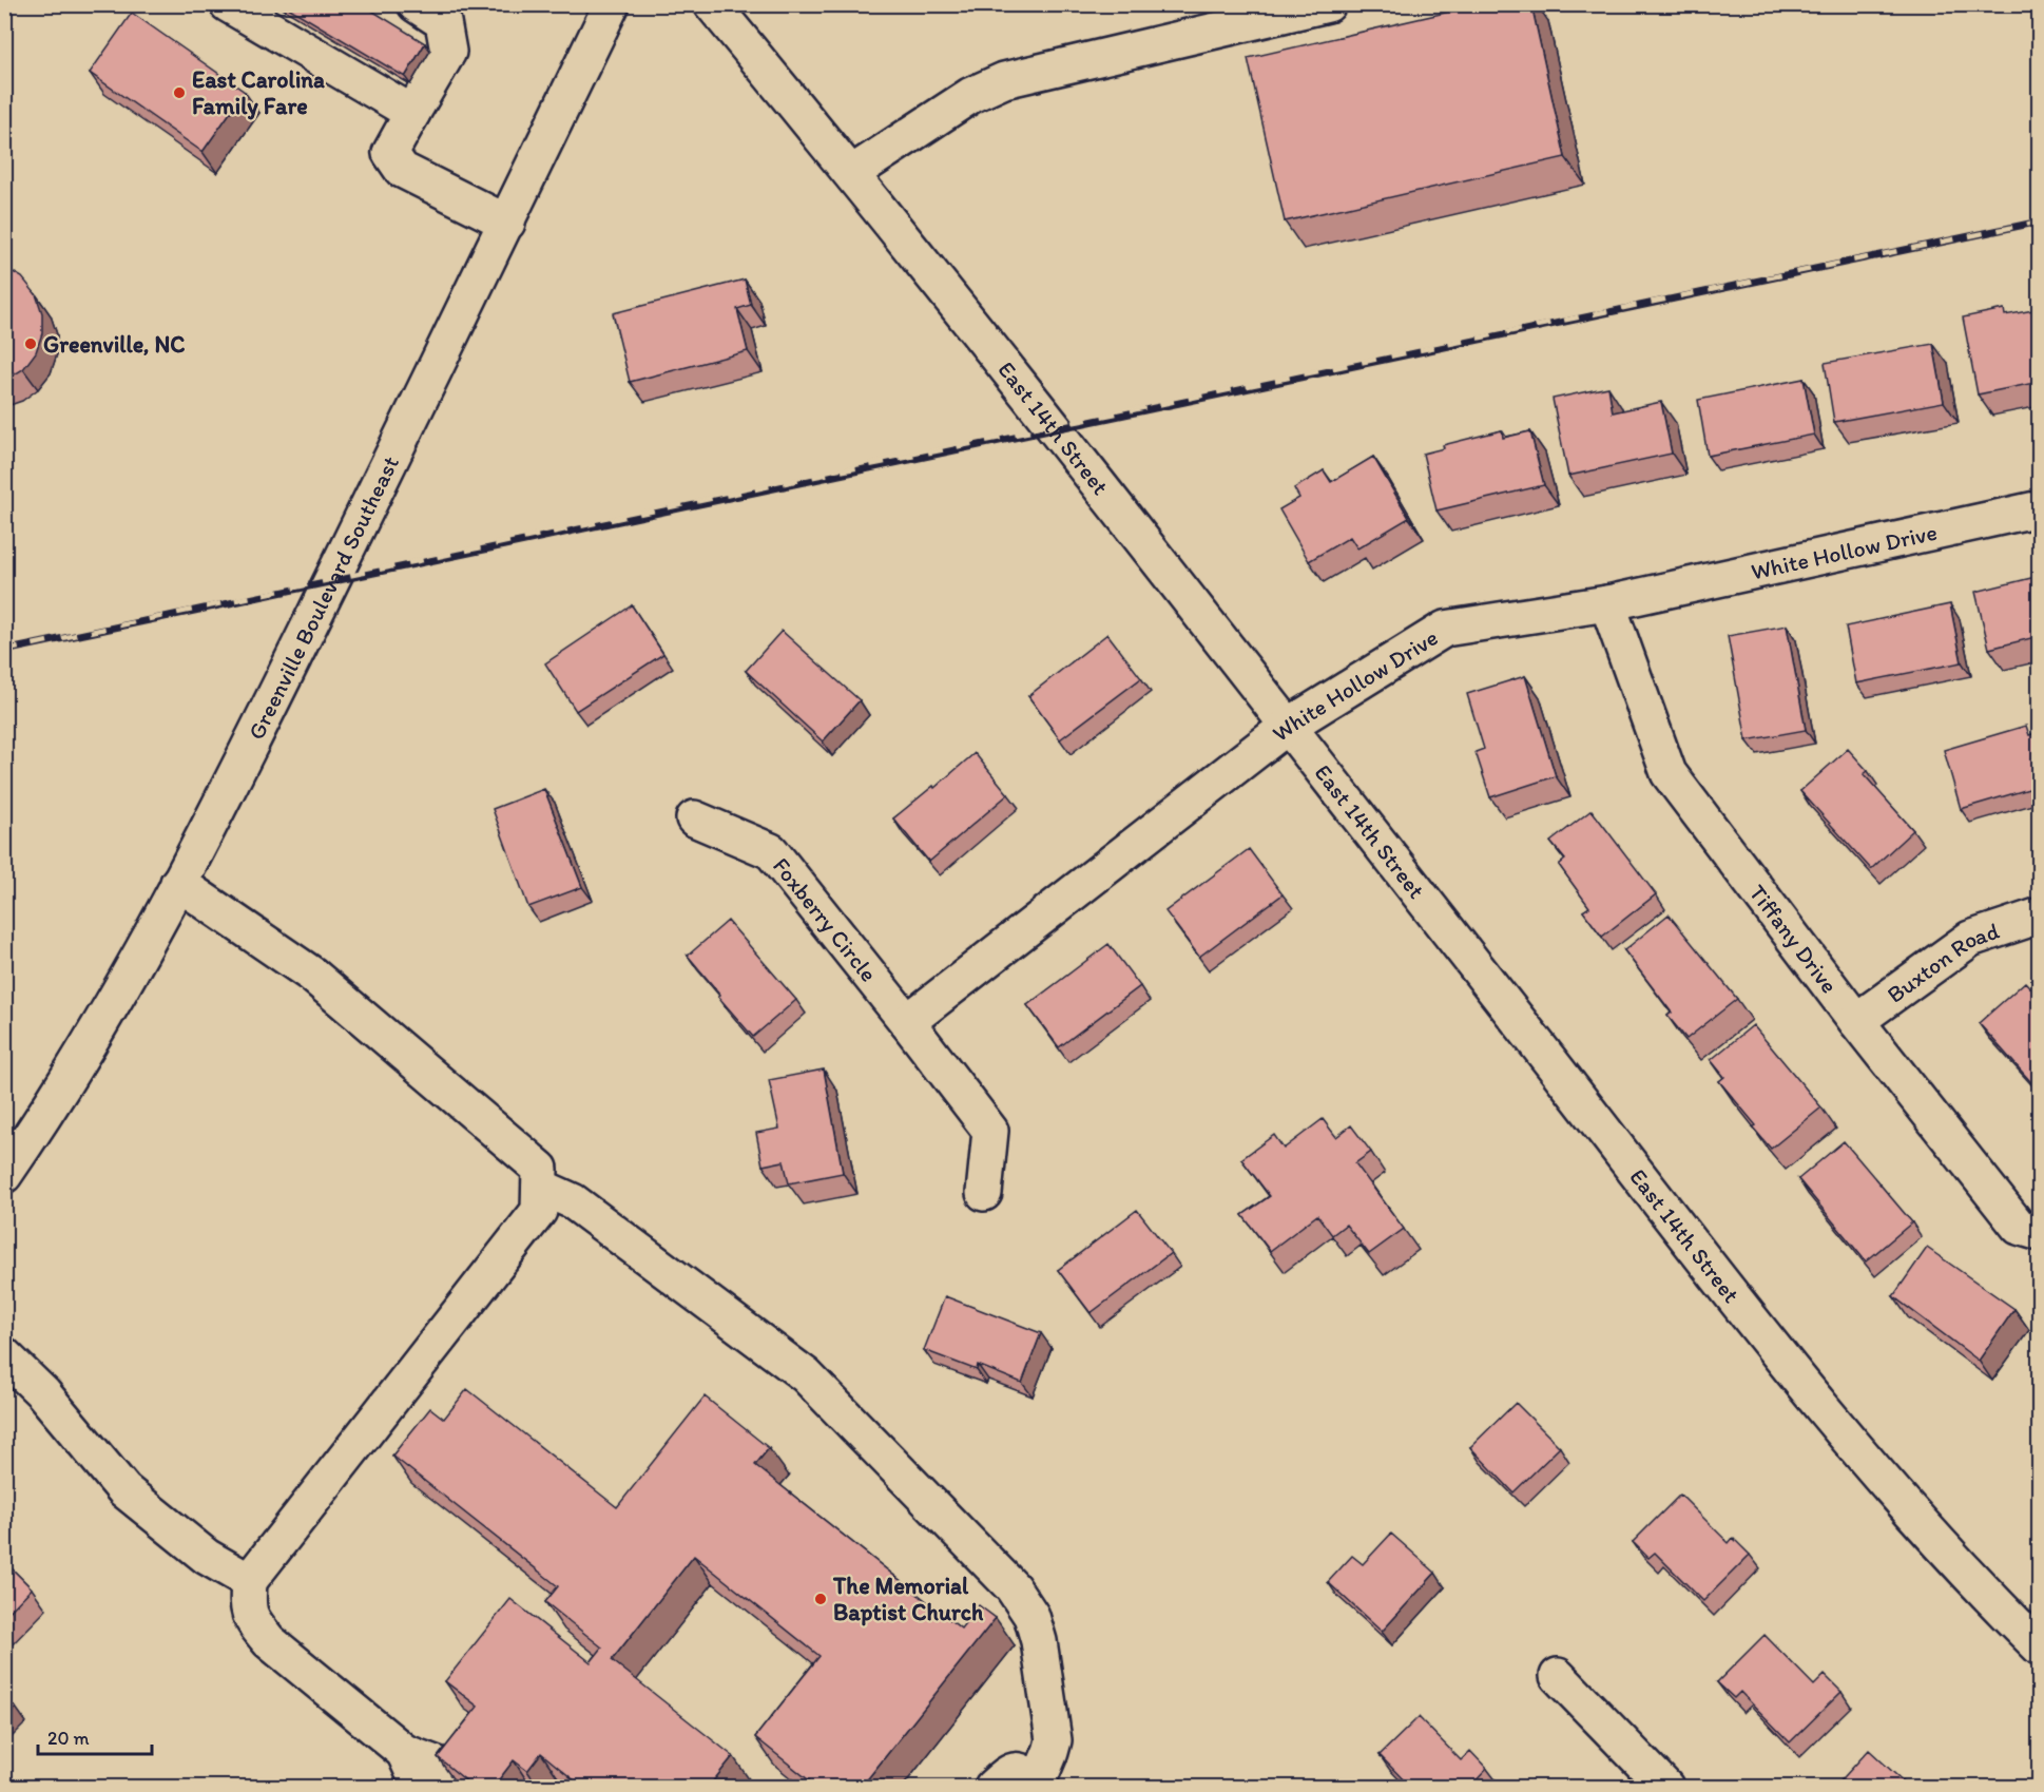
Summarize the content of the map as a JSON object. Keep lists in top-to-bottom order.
{
  "streets": {
    "main road": [
      "East 14th Street",
      "White Hollow Drive",
      "Greenville Boulevard Southeast",
      "Foxberry Circle",
      "Tiffany Drive",
      "Buxton Road"
    ]
  },
  "crossings": [
    ["East 14th Street", "White Hollow Drive"],
    ["White Hollow Drive", "Foxberry Circle"],
    ["White Hollow Drive", "Tiffany Drive"],
    ["Tiffany Drive", "Buxton Road"]
  ],
  "places": ["East Carolina Family Fare", "Greenville, NC", "The Memorial Baptist Church"],
  "scale_bar": "20 m"
}
